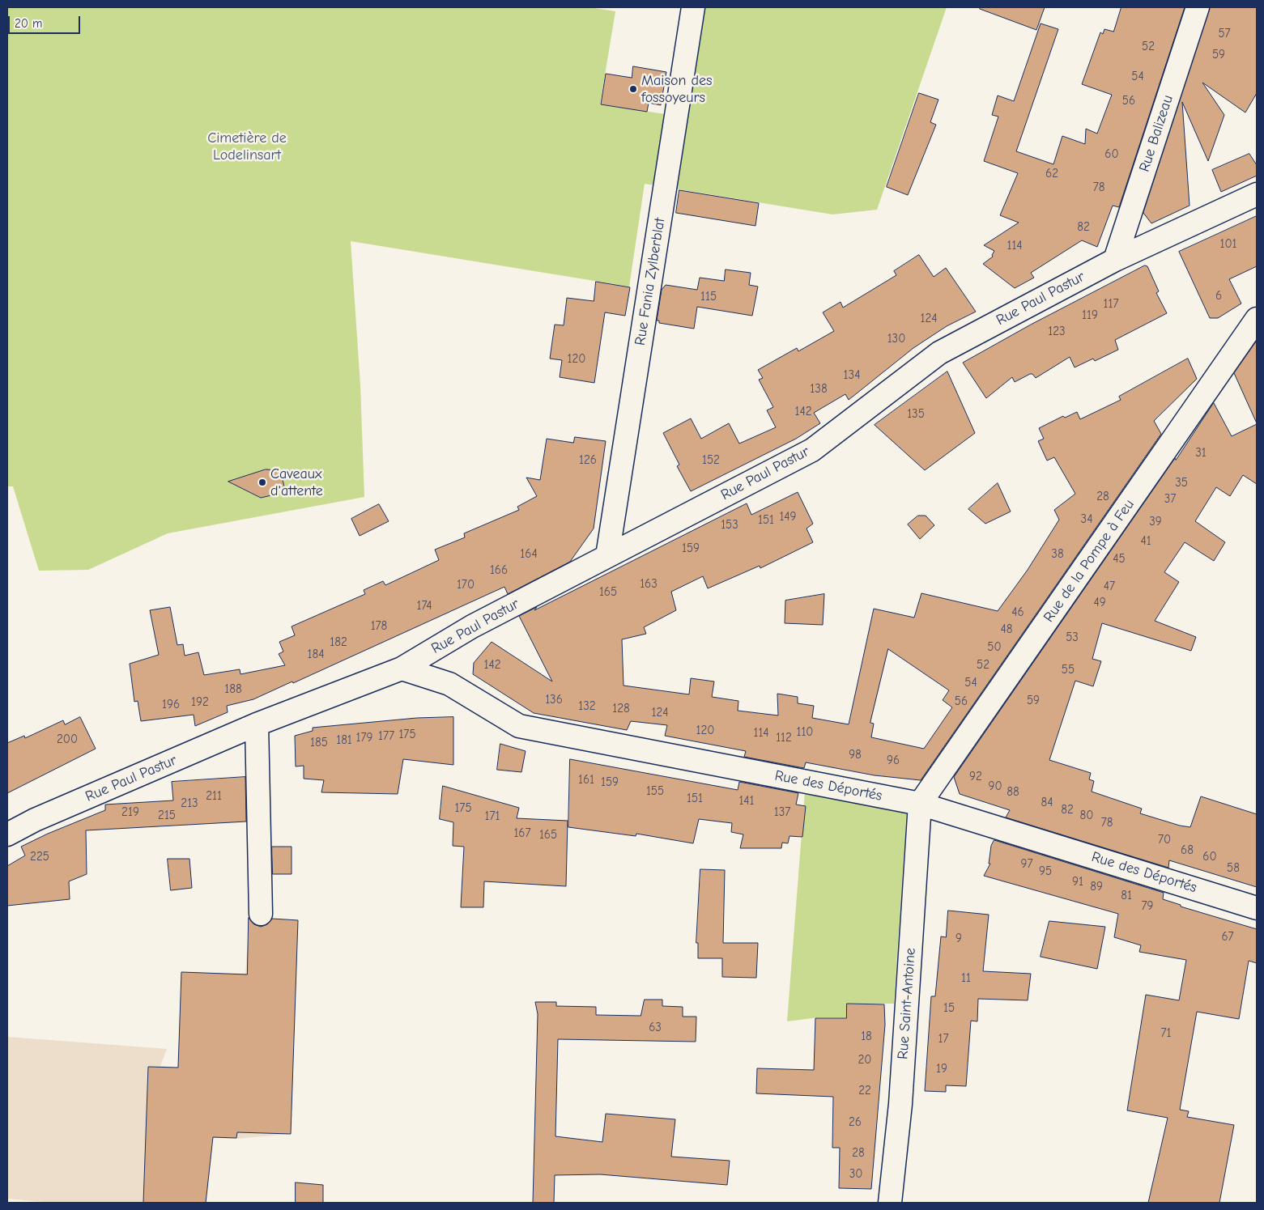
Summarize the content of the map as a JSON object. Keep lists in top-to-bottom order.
{
  "streets": {
    "street": [
      "Rue Balizeau",
      "Rue Fania Zylberblat",
      "Rue Paul Pastur",
      "Rue de la Pompe à Feu",
      "Rue des Déportés",
      "Rue Saint-Antoine"
    ]
  },
  "crossings": [
    ["Rue Balizeau", "Rue Paul Pastur"],
    ["Rue Fania Zylberblat", "Rue Paul Pastur"],
    ["Rue Paul Pastur", "Rue des Déportés"],
    ["Rue de la Pompe à Feu", "Rue des Déportés"],
    ["Rue de la Pompe à Feu", "Rue Saint-Antoine"],
    ["Rue des Déportés", "Rue Saint-Antoine"]
  ],
  "parks": ["Cimetière de Lodelinsart"],
  "places": ["Maison des fossoyeurs", "Caveaux d'attente"],
  "house_numbers": [
    "57",
    "52",
    "59",
    "54",
    "56",
    "60",
    "62",
    "78",
    "82",
    "101",
    "114",
    "6",
    "115",
    "117",
    "119",
    "124",
    "123",
    "130",
    "120",
    "134",
    "138",
    "142",
    "135",
    "31",
    "126",
    "152",
    "35",
    "28",
    "37",
    "149",
    "34",
    "151",
    "39",
    "153",
    "41",
    "159",
    "164",
    "38",
    "45",
    "166",
    "163",
    "170",
    "47",
    "165",
    "49",
    "174",
    "46",
    "178",
    "48",
    "53",
    "182",
    "50",
    "184",
    "142",
    "52",
    "55",
    "54",
    "188",
    "136",
    "59",
    "56",
    "192",
    "196",
    "132",
    "128",
    "124",
    "120",
    "110",
    "114",
    "175",
    "177",
    "179",
    "112",
    "200",
    "181",
    "185",
    "98",
    "96",
    "92",
    "161",
    "159",
    "90",
    "155",
    "88",
    "211",
    "151",
    "141",
    "84",
    "213",
    "175",
    "82",
    "219",
    "137",
    "215",
    "80",
    "171",
    "78",
    "167",
    "165",
    "70",
    "68",
    "225",
    "60",
    "97",
    "58",
    "95",
    "91",
    "89",
    "81",
    "79",
    "67",
    "9",
    "11",
    "15",
    "63",
    "71",
    "18",
    "17",
    "20",
    "19",
    "22",
    "26",
    "28",
    "30"
  ],
  "scale_bar": "20 m"
}
